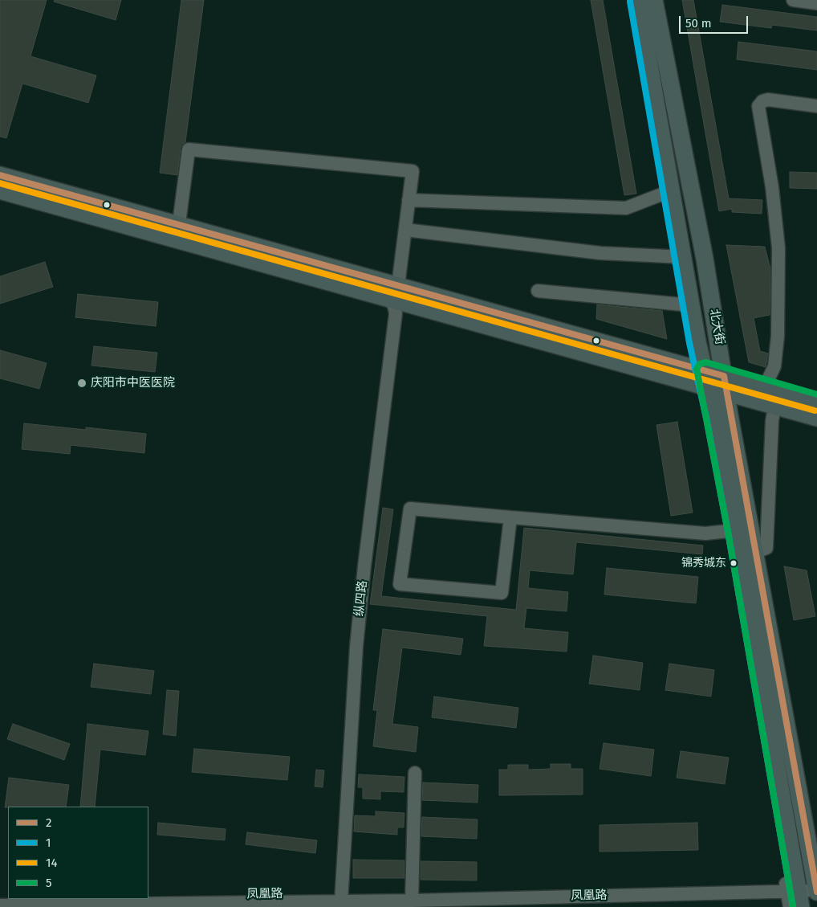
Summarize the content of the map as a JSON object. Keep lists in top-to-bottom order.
{
  "streets": {
    "main road": ["北大街"],
    "street": ["纵四路", "凤凰路"]
  },
  "crossings": [
    ["北大街", "凤凰路"],
    ["纵四路", "凤凰路"]
  ],
  "places": ["庆阳市中医医院", "锦秀城东"],
  "lines": [
    "transit line 1",
    "transit line 2",
    "transit line 14",
    "transit line 5"
  ],
  "legend": [
    "2",
    "1",
    "14",
    "5"
  ],
  "scale_bar": "50 m"
}
